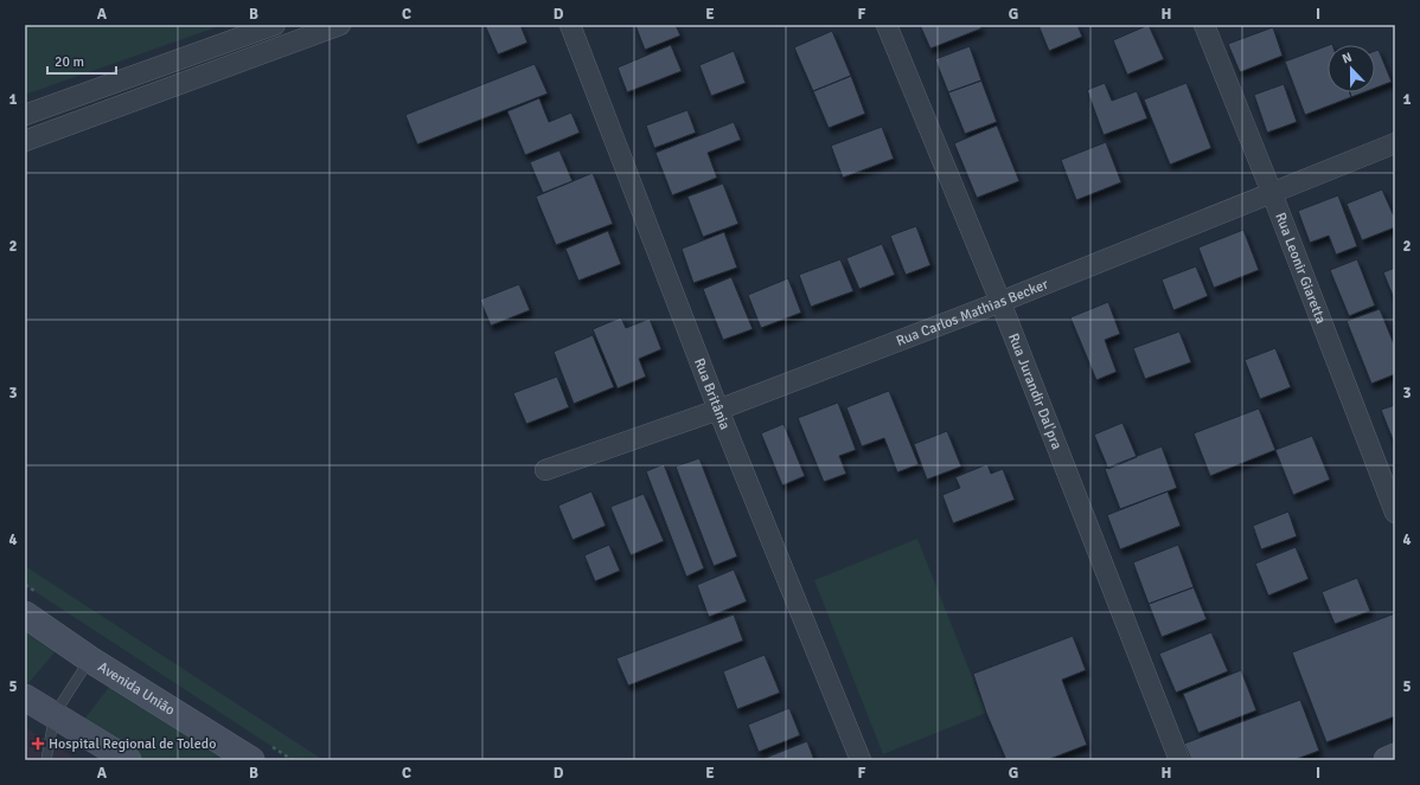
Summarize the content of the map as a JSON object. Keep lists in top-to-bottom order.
{
  "streets": {
    "street": [
      "Rua Leonir Giaretta",
      "Rua Carlos Mathias Becker",
      "Rua Jurandir Dal'pra",
      "Rua Britânia",
      "Avenida União"
    ]
  },
  "crossings": [
    ["Rua Leonir Giaretta", "Rua Carlos Mathias Becker"],
    ["Rua Carlos Mathias Becker", "Rua Jurandir Dal'pra"],
    ["Rua Carlos Mathias Becker", "Rua Britânia"]
  ],
  "places": {
    "health": ["Hospital Regional de Toledo"]
  },
  "scale_bar": "20 m",
  "north": "top",
  "grid": {
    "columns": [
      "A",
      "B",
      "C",
      "D",
      "E",
      "F",
      "G",
      "H",
      "I"
    ],
    "rows": [
      "1",
      "2",
      "3",
      "4",
      "5"
    ]
  }
}
